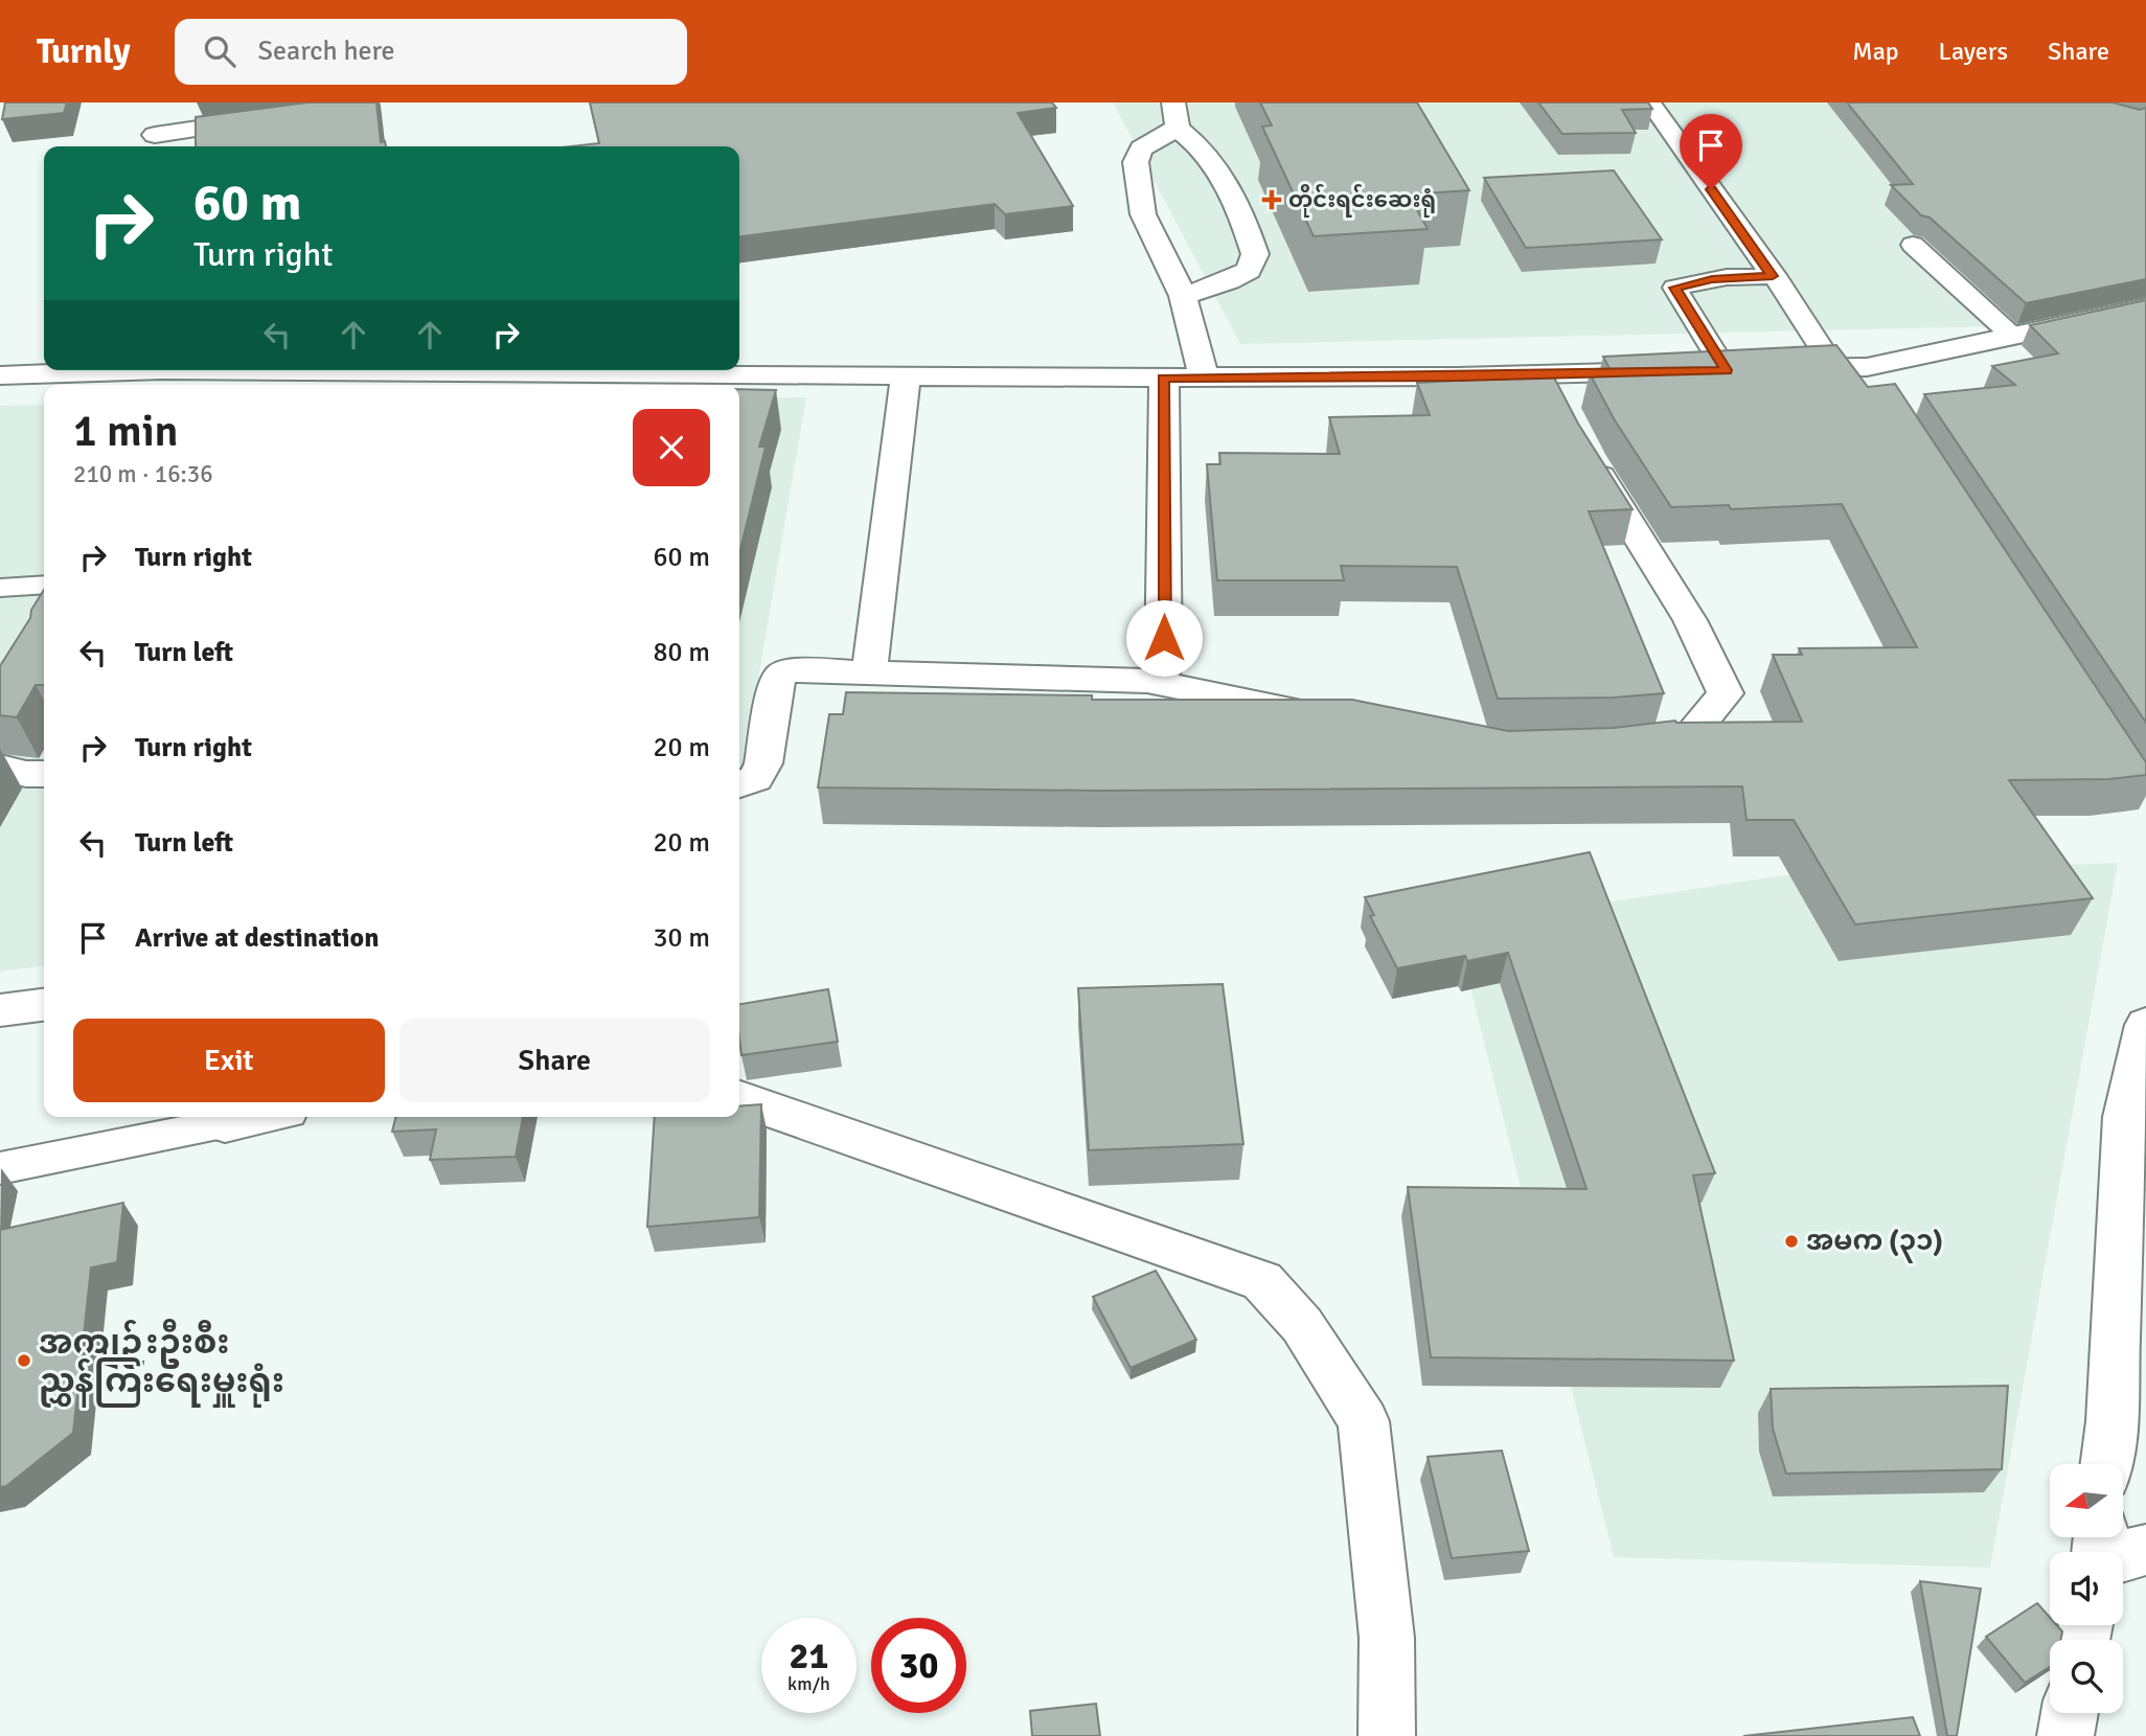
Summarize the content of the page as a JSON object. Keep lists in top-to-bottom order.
{
  "places": {
    "health": ["တိုင်းရင်းဆေးရုံ"],
    "other": ["အမက (၃၁)", "အကျဉ်းဦးစီး ညွှန်ကြးရေးမှူးရုံး"]
  },
  "north": "left",
  "page": {
    "header": "Turnly",
    "search": "Search here",
    "nav": ["Map", "Layers", "Share"],
    "turn": ["60 m", "Turn right"],
    "heading": ["1 min", "210 m · 16:36"],
    "list": [
      {
        "name": "Turn right",
        "value": "60 m"
      },
      {
        "name": "Turn left",
        "value": "80 m"
      },
      {
        "name": "Turn right",
        "value": "20 m"
      },
      {
        "name": "Turn left",
        "value": "20 m"
      },
      {
        "name": "Arrive at destination",
        "value": "30 m"
      }
    ],
    "buttons": ["Exit", "Share"],
    "speed": "21 km/h",
    "limit": "30"
  }
}
